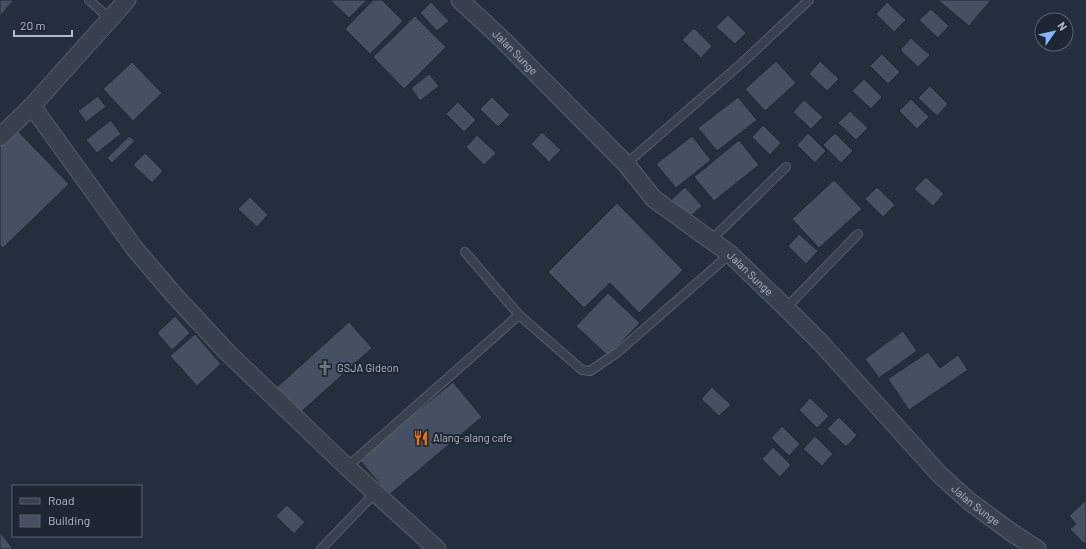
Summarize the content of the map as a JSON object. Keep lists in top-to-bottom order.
{
  "streets": {
    "street": ["Jalan Sunge"]
  },
  "places": {
    "church": ["GSJA Gideon"],
    "restaurant": ["Alang-alang cafe"]
  },
  "legend": ["Road", "Building"],
  "scale_bar": "20 m",
  "north": "top right"
}
